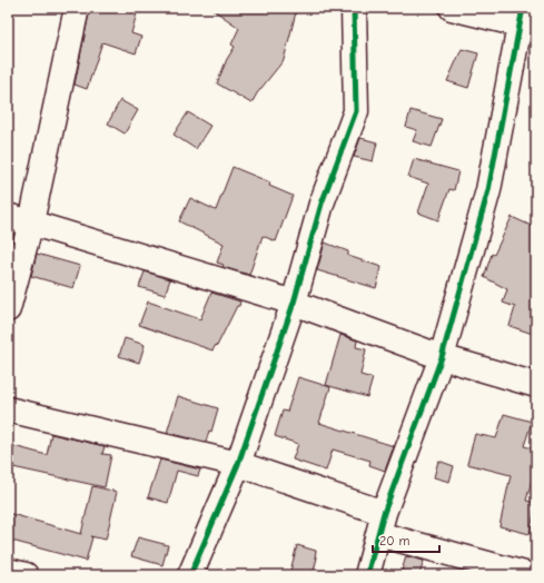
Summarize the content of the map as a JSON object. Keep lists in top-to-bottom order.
{
  "scale_bar": "20 m"
}
